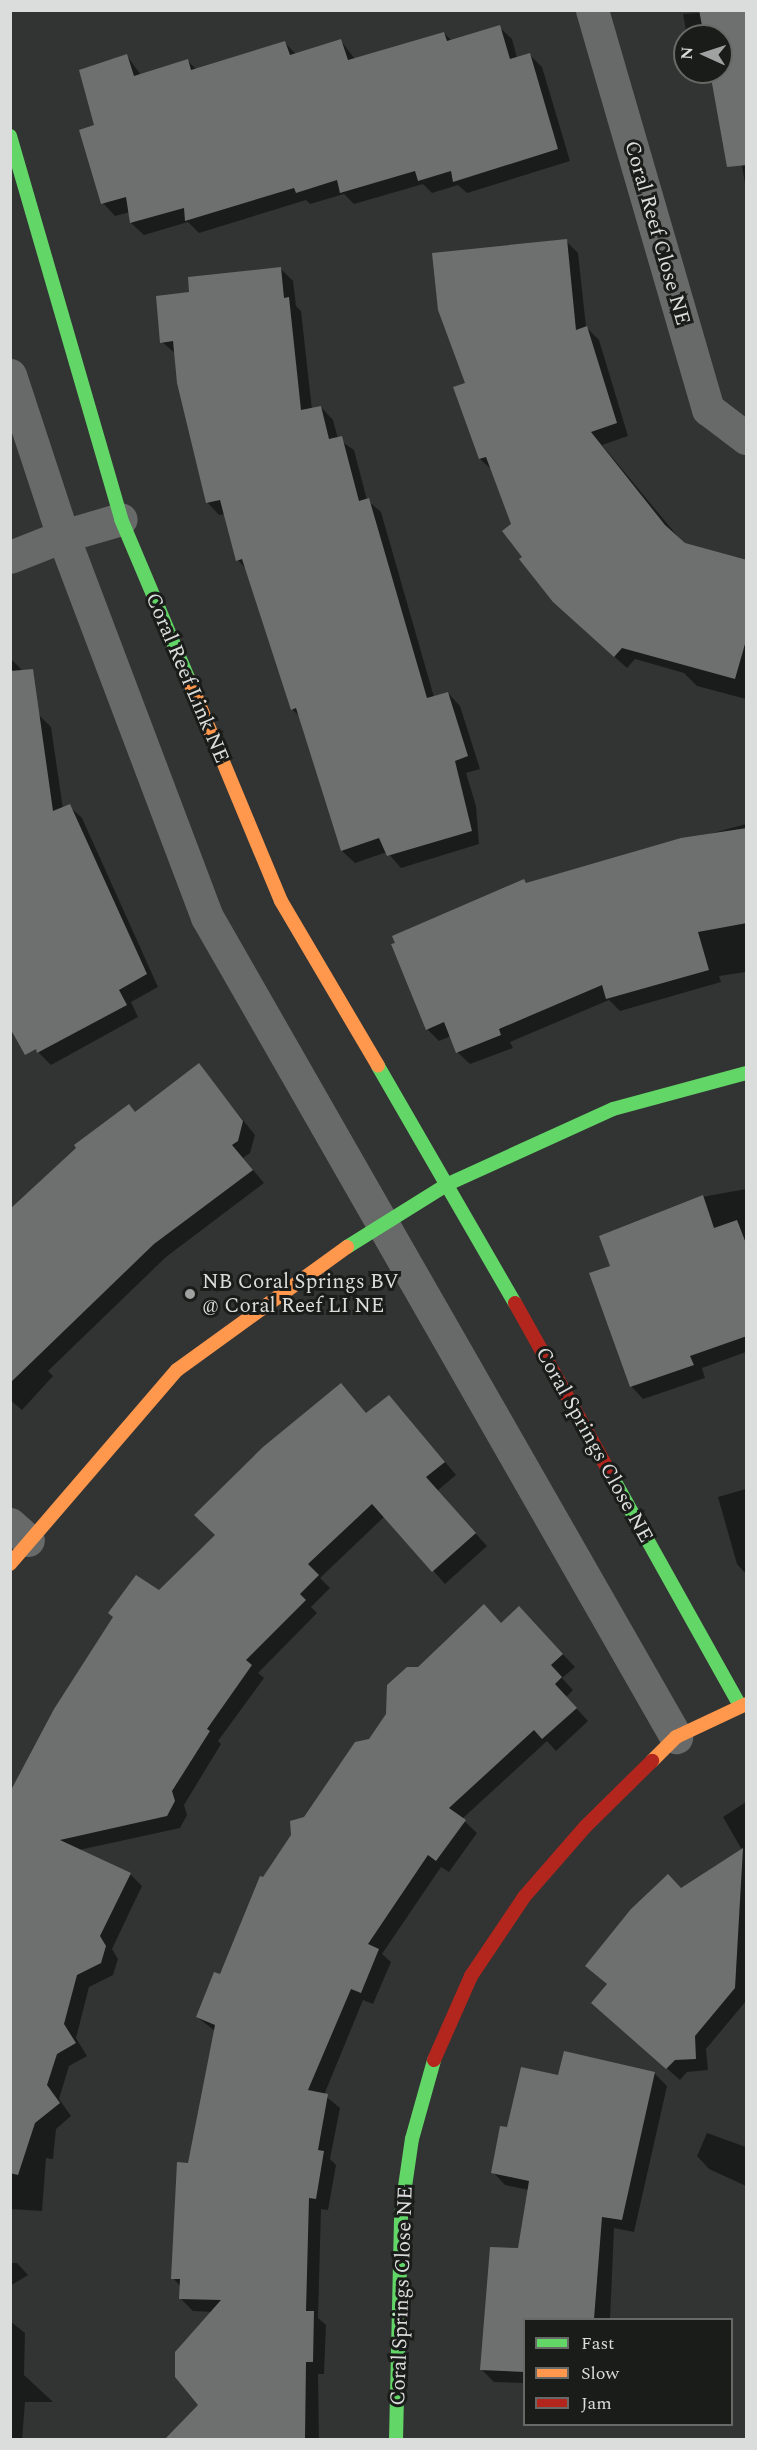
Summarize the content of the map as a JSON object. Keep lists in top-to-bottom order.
{
  "streets": {
    "street": ["Coral Reef Close NE", "Coral Reef Link NE", "Coral Springs Close NE"]
  },
  "crossings": [
    ["Coral Reef Link NE", "Coral Springs Close NE"]
  ],
  "places": ["NB Coral Springs BV @ Coral Reef LI NE"],
  "legend": ["Fast", "Slow", "Jam"],
  "north": "left"
}
